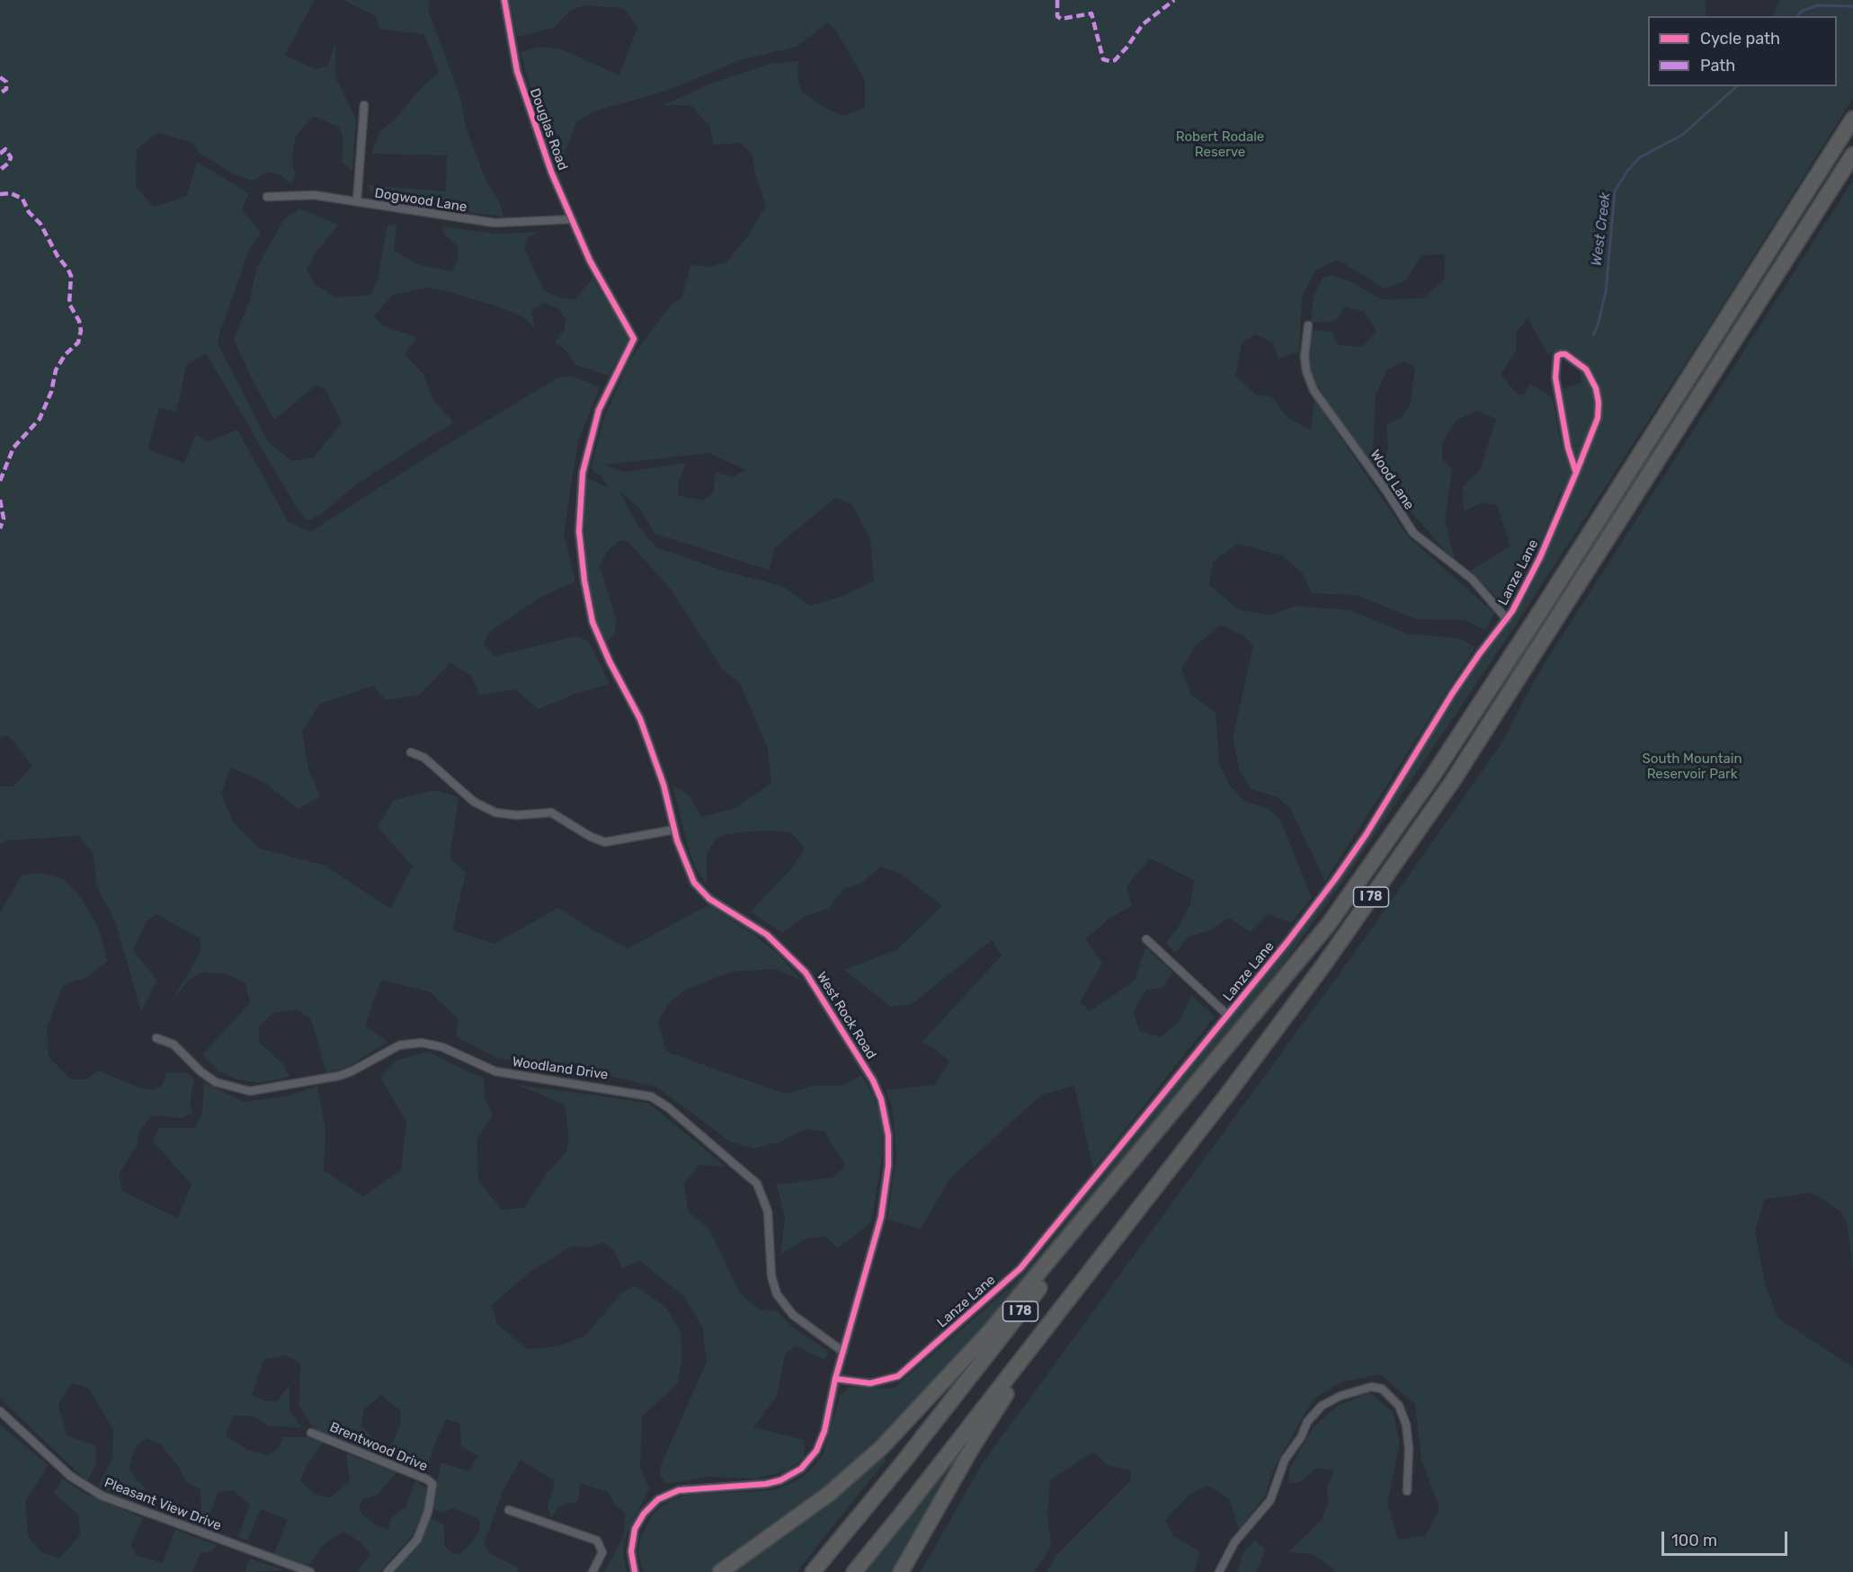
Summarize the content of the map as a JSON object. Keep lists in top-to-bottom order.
{
  "streets": {
    "highway": ["I 78"],
    "street": [
      "Douglas Road",
      "Dogwood Lane",
      "Wood Lane",
      "Lanze Lane",
      "West Rock Road",
      "Woodland Drive",
      "Brentwood Drive",
      "Pleasant View Drive"
    ]
  },
  "crossings": [
    ["Douglas Road", "Dogwood Lane"],
    ["Douglas Road", "West Rock Road"],
    ["Wood Lane", "Lanze Lane"],
    ["Lanze Lane", "West Rock Road"],
    ["West Rock Road", "Woodland Drive"]
  ],
  "water": ["West Creek"],
  "parks": ["Robert Rodale Reserve", "South Mountain Reservoir Park"],
  "legend": ["Cycle path", "Path"],
  "scale_bar": "100 m"
}
